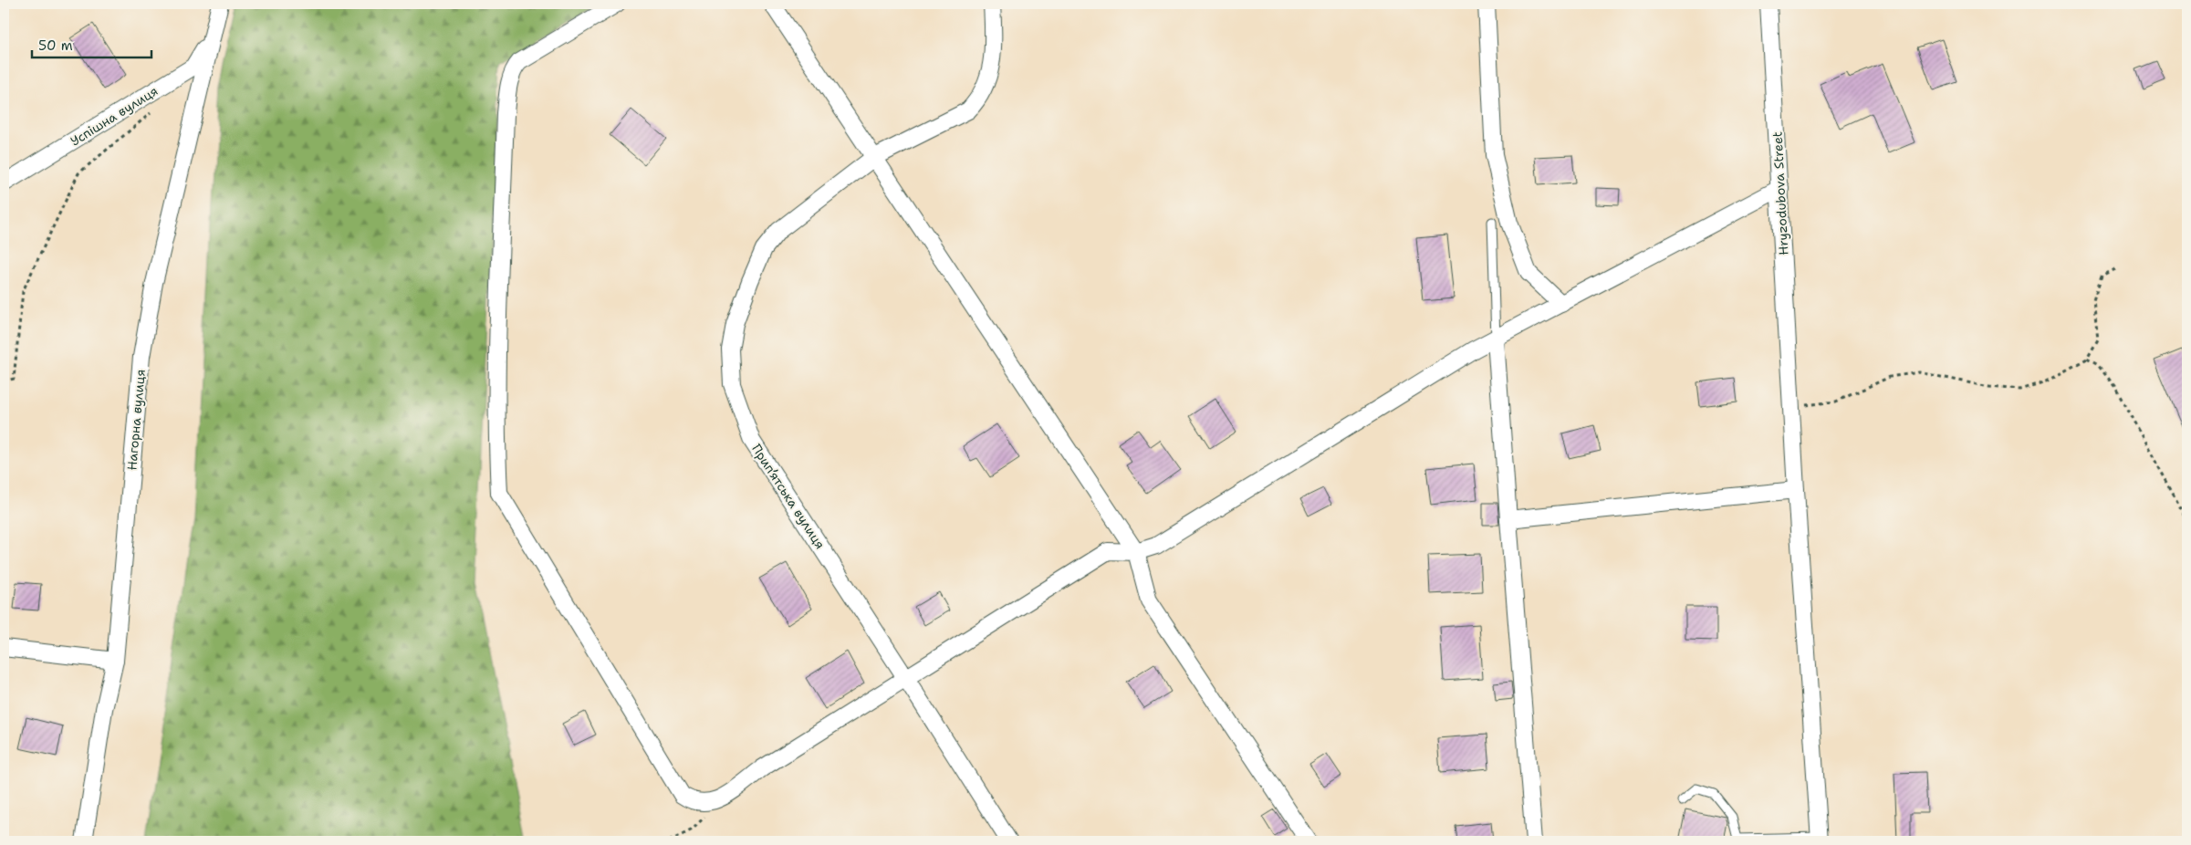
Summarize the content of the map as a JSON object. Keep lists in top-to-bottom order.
{
  "streets": {
    "street": [
      "Успішна вулиця",
      "Hryzodubova Street",
      "Нагорна вулиця",
      "Прип’ятська вулиця"
    ]
  },
  "crossings": [
    ["Успішна вулиця", "Нагорна вулиця"]
  ],
  "scale_bar": "50 m"
}
